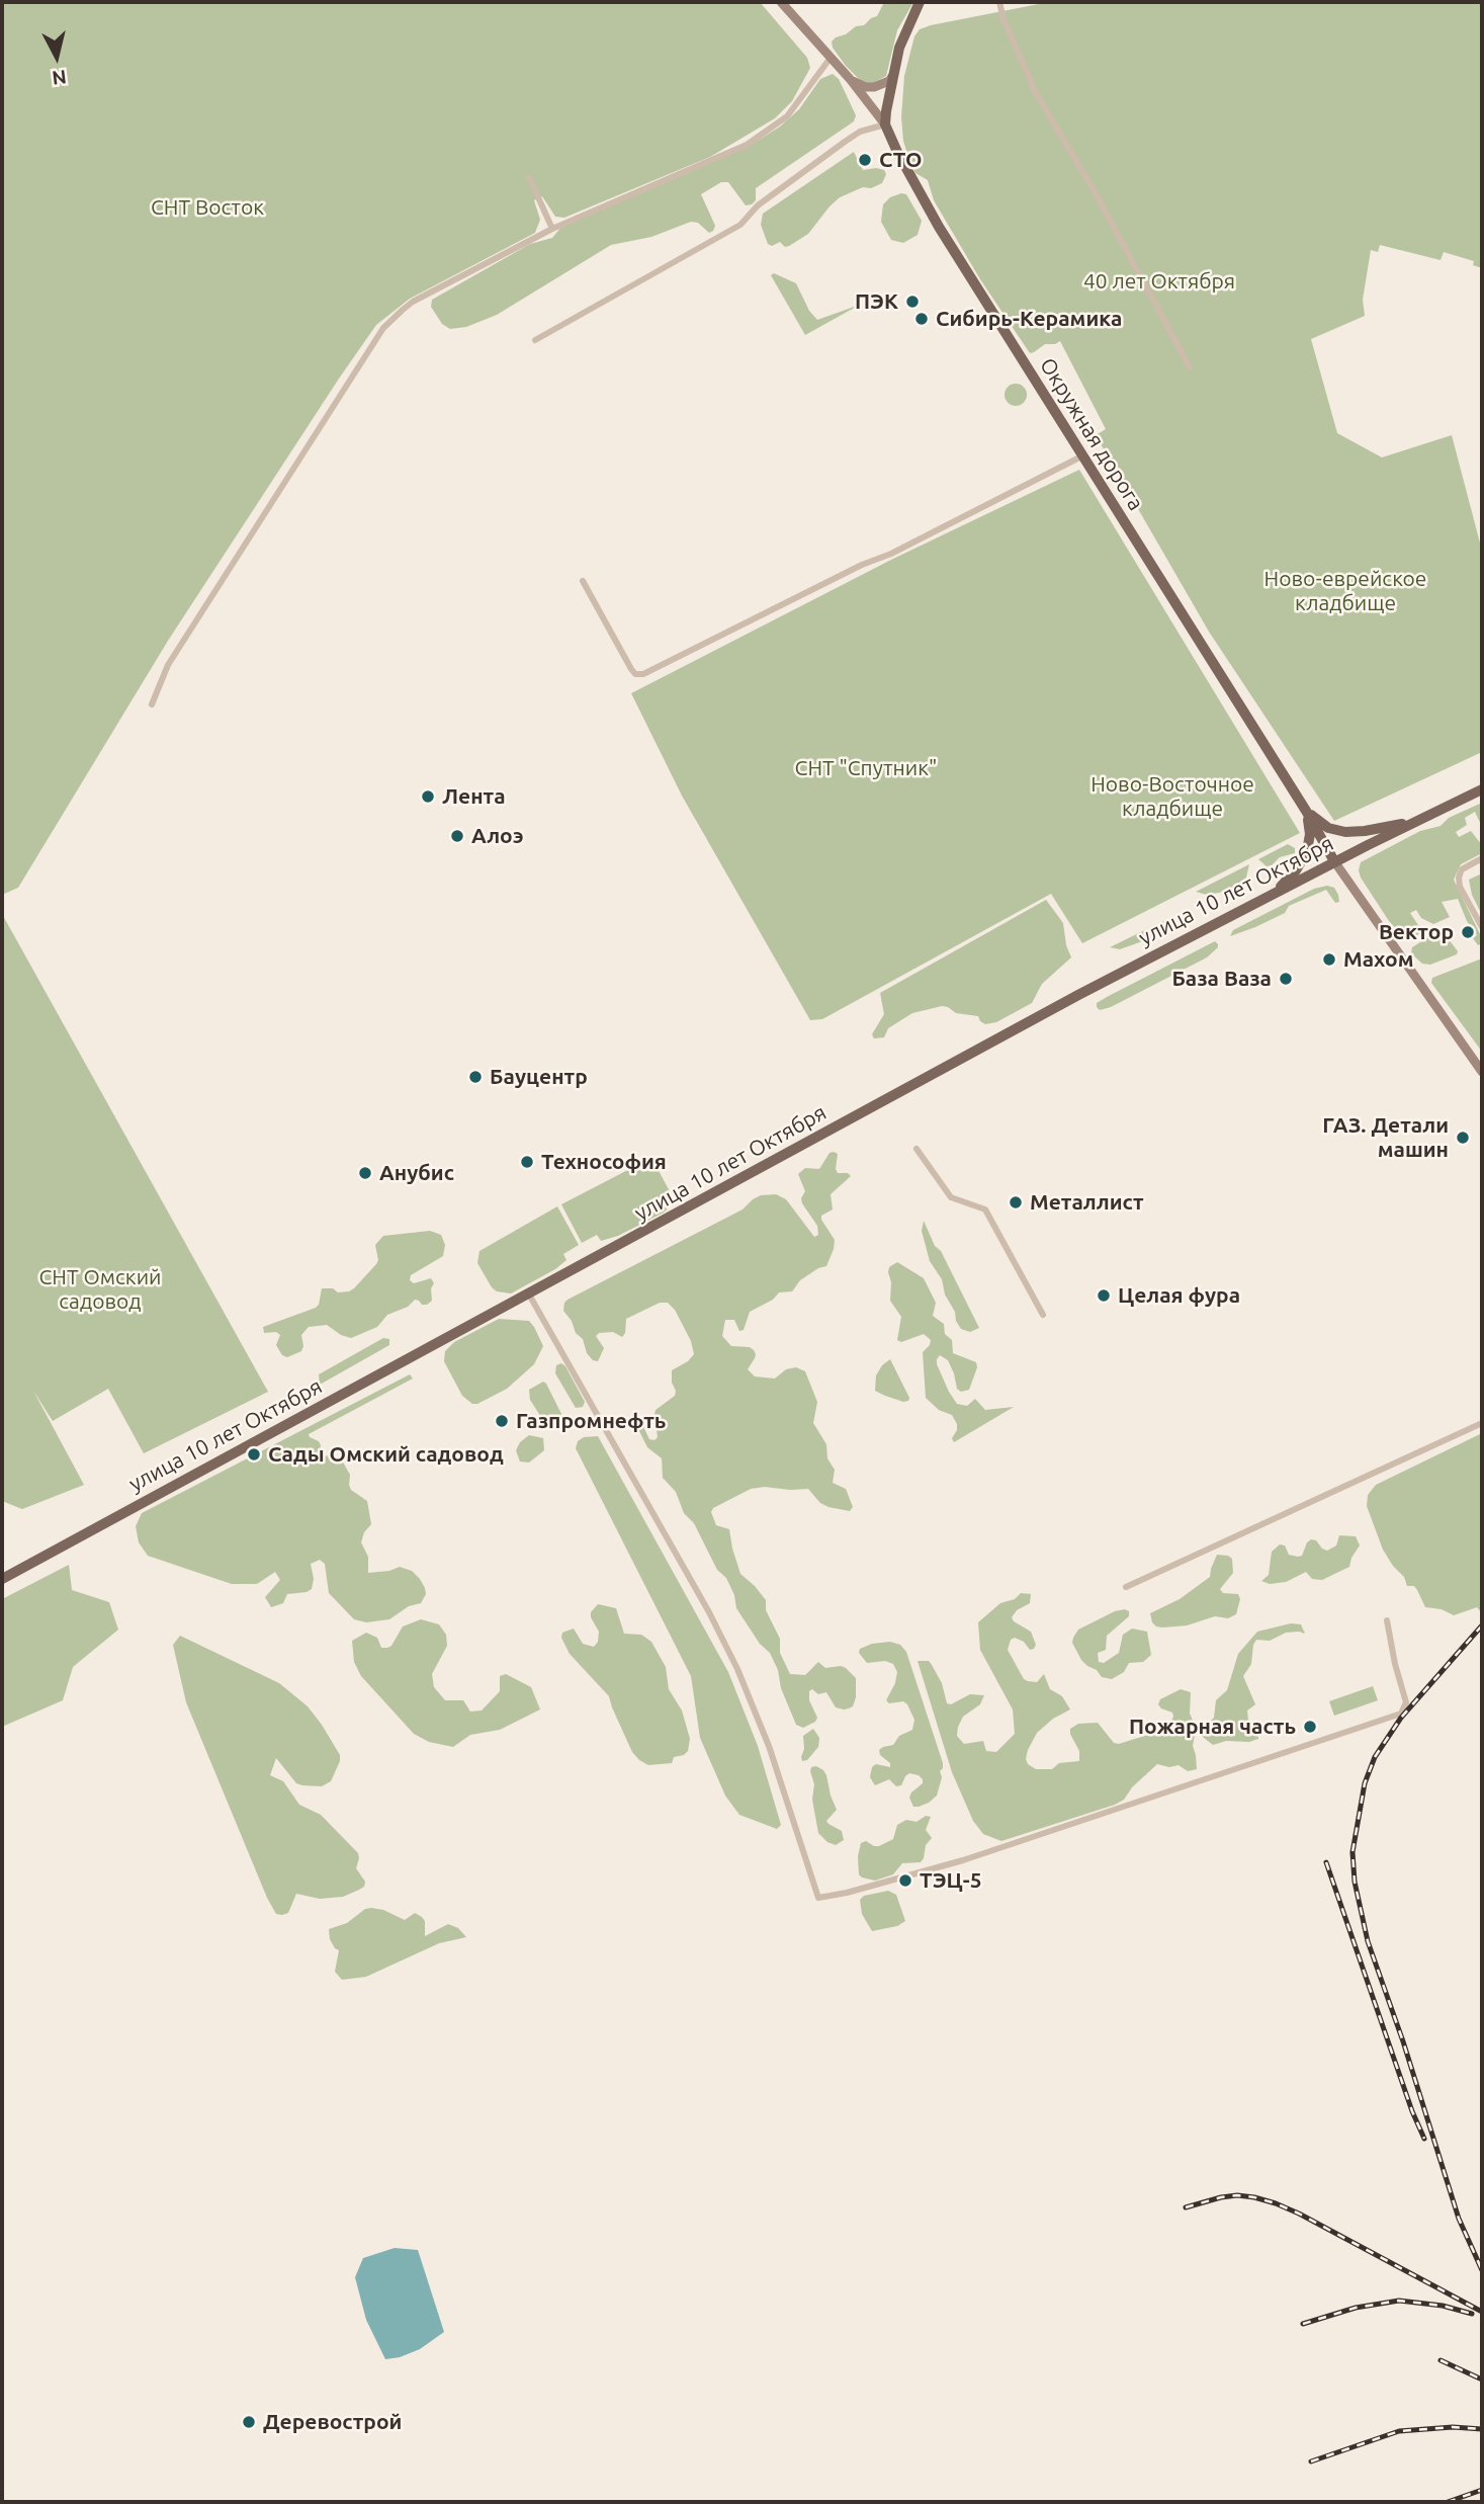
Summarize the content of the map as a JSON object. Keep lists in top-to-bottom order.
{
  "streets": {
    "main road": ["Окружная дорога", "улица 10 лет Октября"]
  },
  "crossings": [
    ["Окружная дорога", "улица 10 лет Октября"]
  ],
  "parks": [
    "СНТ Восток",
    "40 лет Октября",
    "Ново-еврейское кладбище",
    "СНТ \"Спутник\"",
    "Ново-Восточное кладбище",
    "СНТ Омский садовод"
  ],
  "places": [
    "СТО",
    "ПЭК",
    "Сибирь-Керамика",
    "Лента",
    "Алоэ",
    "Вектор",
    "Махом",
    "База Ваза",
    "Бауцентр",
    "ГАЗ. Детали машин",
    "Технософия",
    "Анубис",
    "Металлист",
    "Целая фура",
    "Газпромнефть",
    "Сады Омский садовод",
    "Пожарная часть",
    "ТЭЦ-5",
    "Деревострой"
  ],
  "north": "bottom"
}
